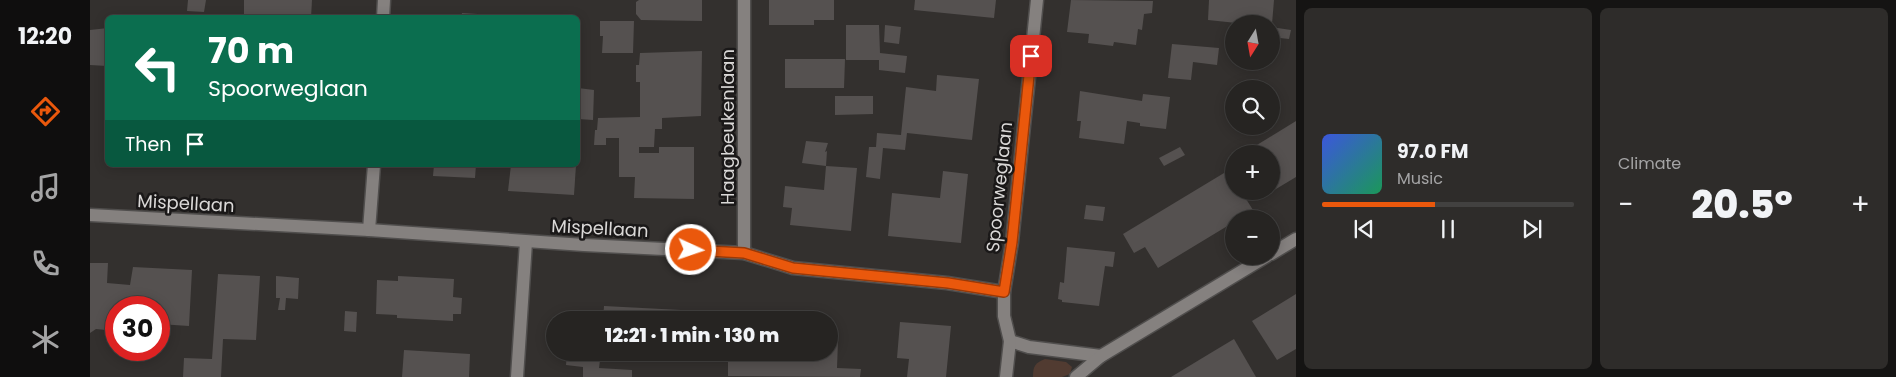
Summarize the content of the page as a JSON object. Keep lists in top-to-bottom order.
{
  "streets": {
    "street": ["Haagbeukenlaan", "Spoorweglaan", "Mispellaan"]
  },
  "crossings": [
    ["Haagbeukenlaan", "Mispellaan"],
    ["Spoorweglaan", "Mispellaan"]
  ],
  "north": "bottom",
  "page": {
    "tabs": "12:20",
    "tile": "Climate",
    "map_buttons": ["+", "−"],
    "turn": ["70 m", "Spoorweglaan"],
    "then": "Then",
    "song": ["97.0 FM", "Music"],
    "heat": ["−", "20.5°", "+"],
    "limit": "30",
    "trip": "12:21 · 1 min · 130 m"
  }
}
